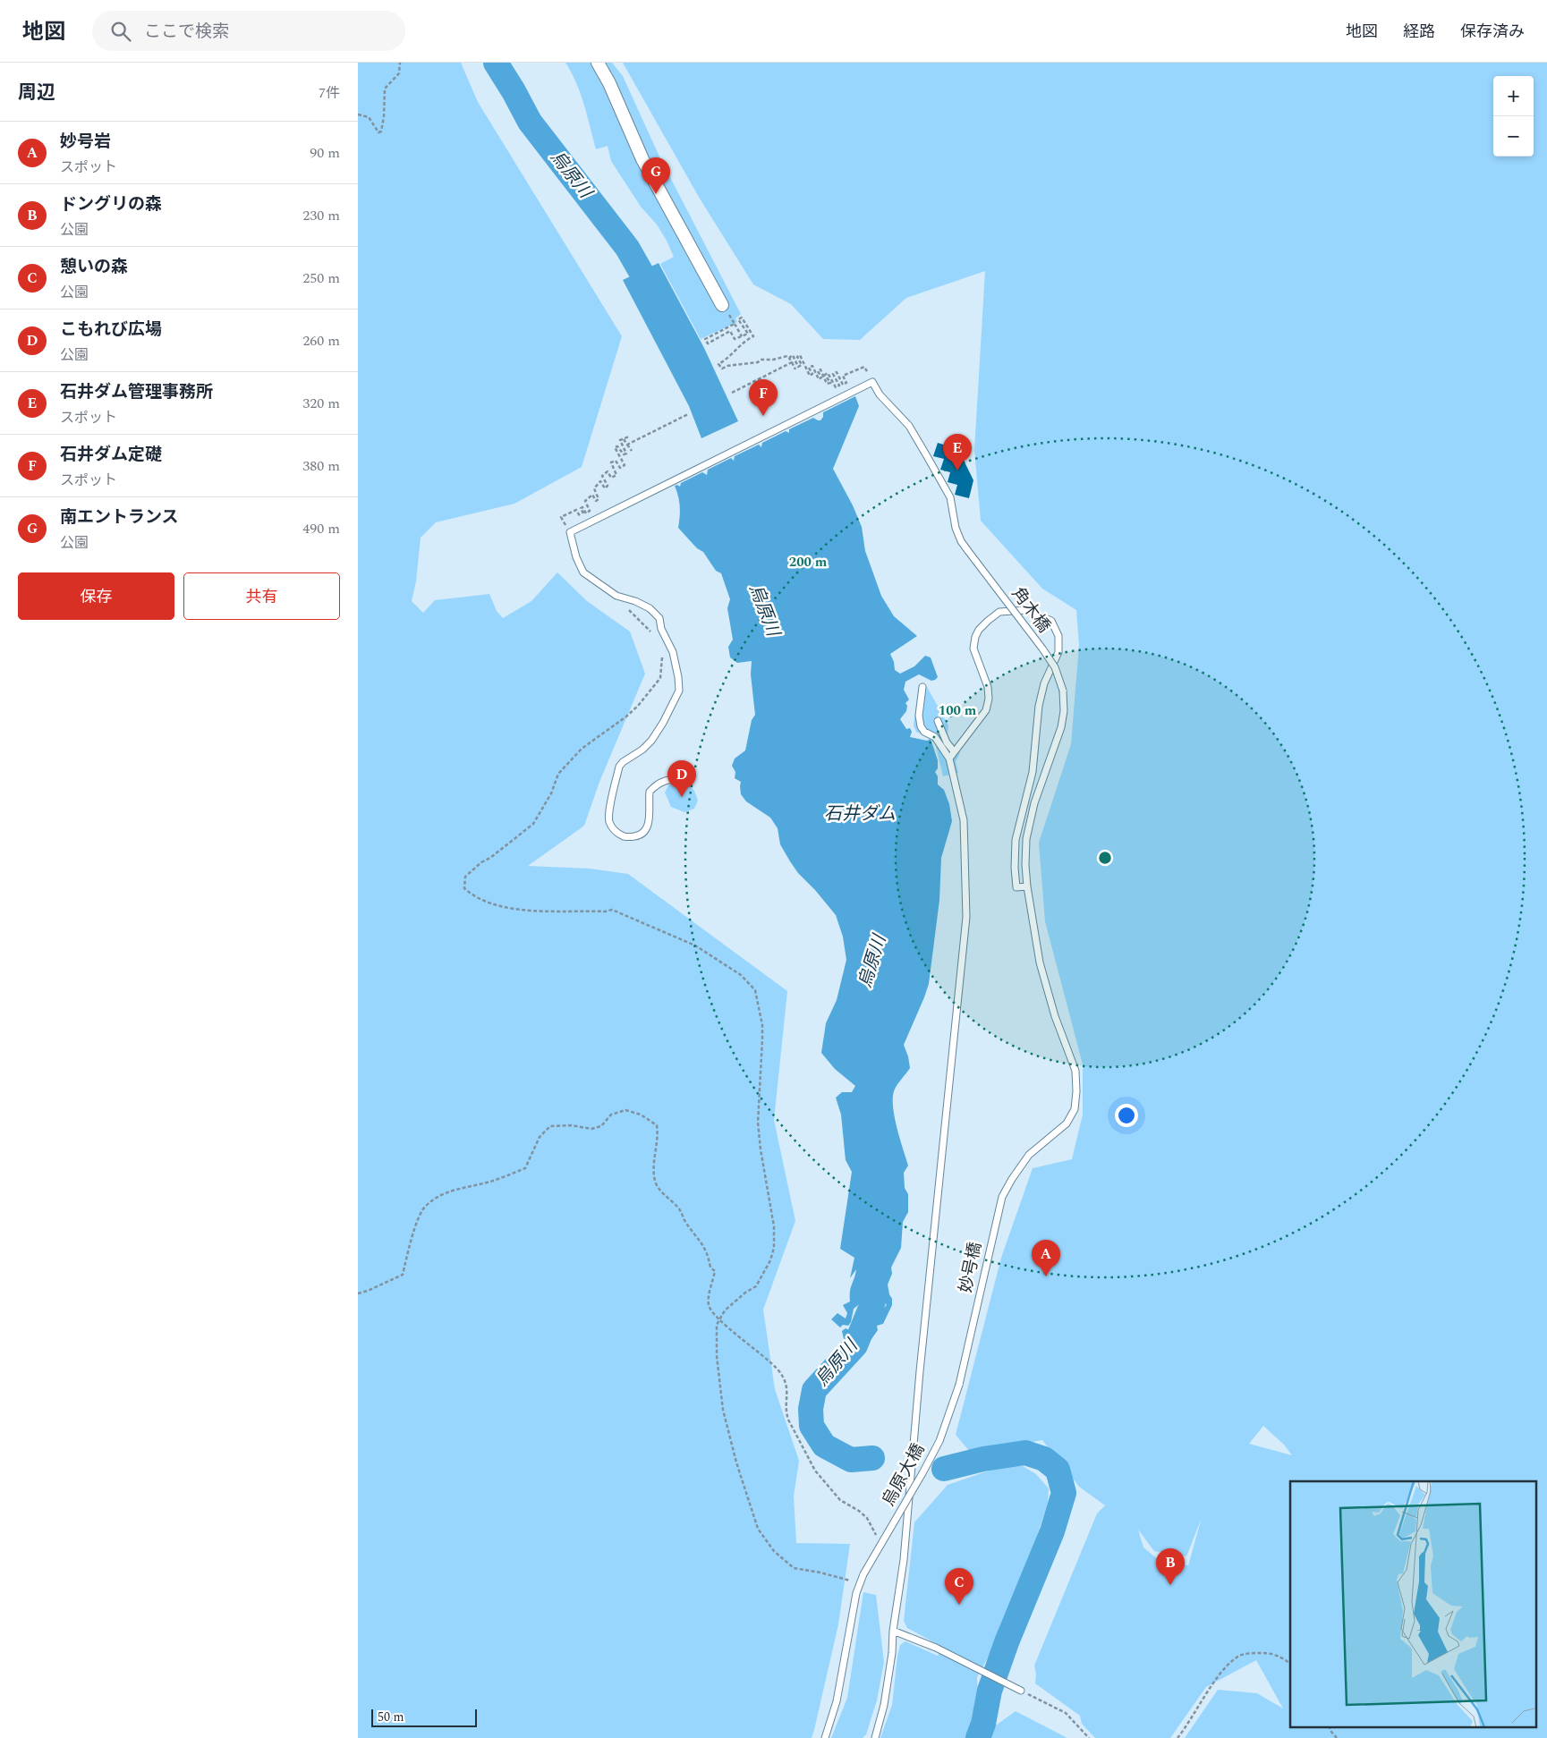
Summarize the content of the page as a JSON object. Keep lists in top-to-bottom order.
{
  "streets": {
    "lane": ["角木橋", "妙号橋", "烏原大橋"]
  },
  "crossings": [
    ["角木橋", "妙号橋"],
    ["妙号橋", "烏原大橋"]
  ],
  "water": ["烏原川", "石井ダム"],
  "scale_bar": "50 m",
  "page": {
    "header": "地図",
    "search": "ここで検索",
    "nav": ["地図", "経路", "保存済み"],
    "heading": ["周辺", "7件"],
    "map_buttons": ["+", "−"],
    "list": [
      {
        "mark": "A",
        "name": "妙号岩",
        "note": "スポット",
        "value": "90 m"
      },
      {
        "mark": "B",
        "name": "ドングリの森",
        "note": "公園",
        "value": "230 m"
      },
      {
        "mark": "C",
        "name": "憩いの森",
        "note": "公園",
        "value": "250 m"
      },
      {
        "mark": "D",
        "name": "こもれび広場",
        "note": "公園",
        "value": "260 m"
      },
      {
        "mark": "E",
        "name": "石井ダム管理事務所",
        "note": "スポット",
        "value": "320 m"
      },
      {
        "mark": "F",
        "name": "石井ダム定礎",
        "note": "スポット",
        "value": "380 m"
      },
      {
        "mark": "G",
        "name": "南エントランス",
        "note": "公園",
        "value": "490 m"
      }
    ],
    "pins": [
      "G",
      "F",
      "E",
      "D",
      "A",
      "B",
      "C"
    ],
    "buttons": ["保存", "共有"],
    "scale": "50 m"
  },
  "rings": ["200 m", "100 m"]
}
